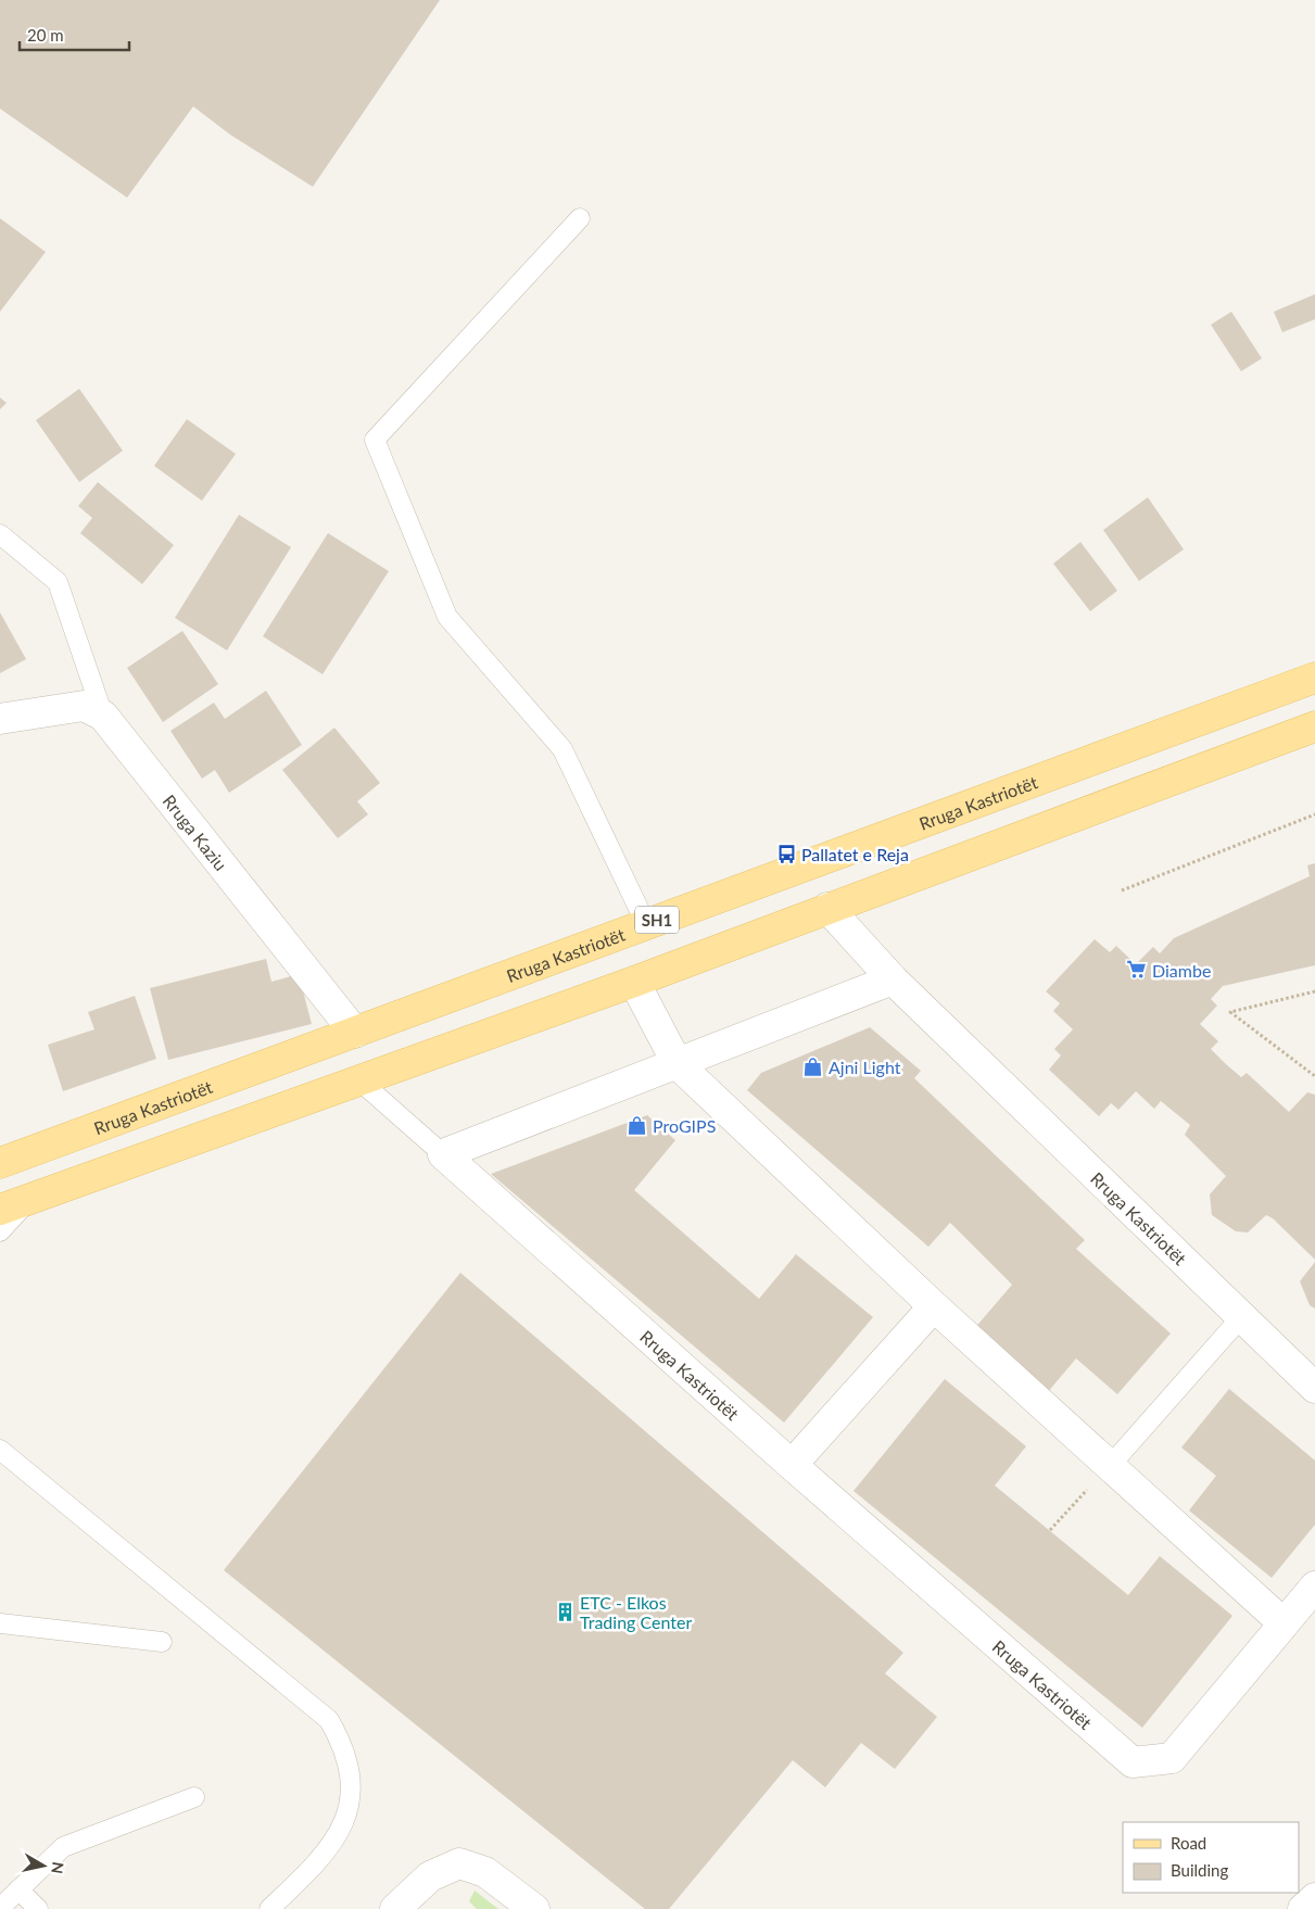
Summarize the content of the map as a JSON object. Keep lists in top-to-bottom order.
{
  "streets": {
    "main road": ["Rruga Kastriotët", "SH1"],
    "street": ["Rruga Kaziu"]
  },
  "crossings": [
    ["Rruga Kastriotët", "Rruga Kaziu"]
  ],
  "places": {
    "bus stop": ["Pallatet e Reja"],
    "supermarket": ["Diambe"],
    "shop": ["Ajni Light", "ProGIPS"],
    "building": ["ETC - Elkos Trading Center"]
  },
  "legend": ["Road", "Building"],
  "scale_bar": "20 m",
  "north": "right"
}
